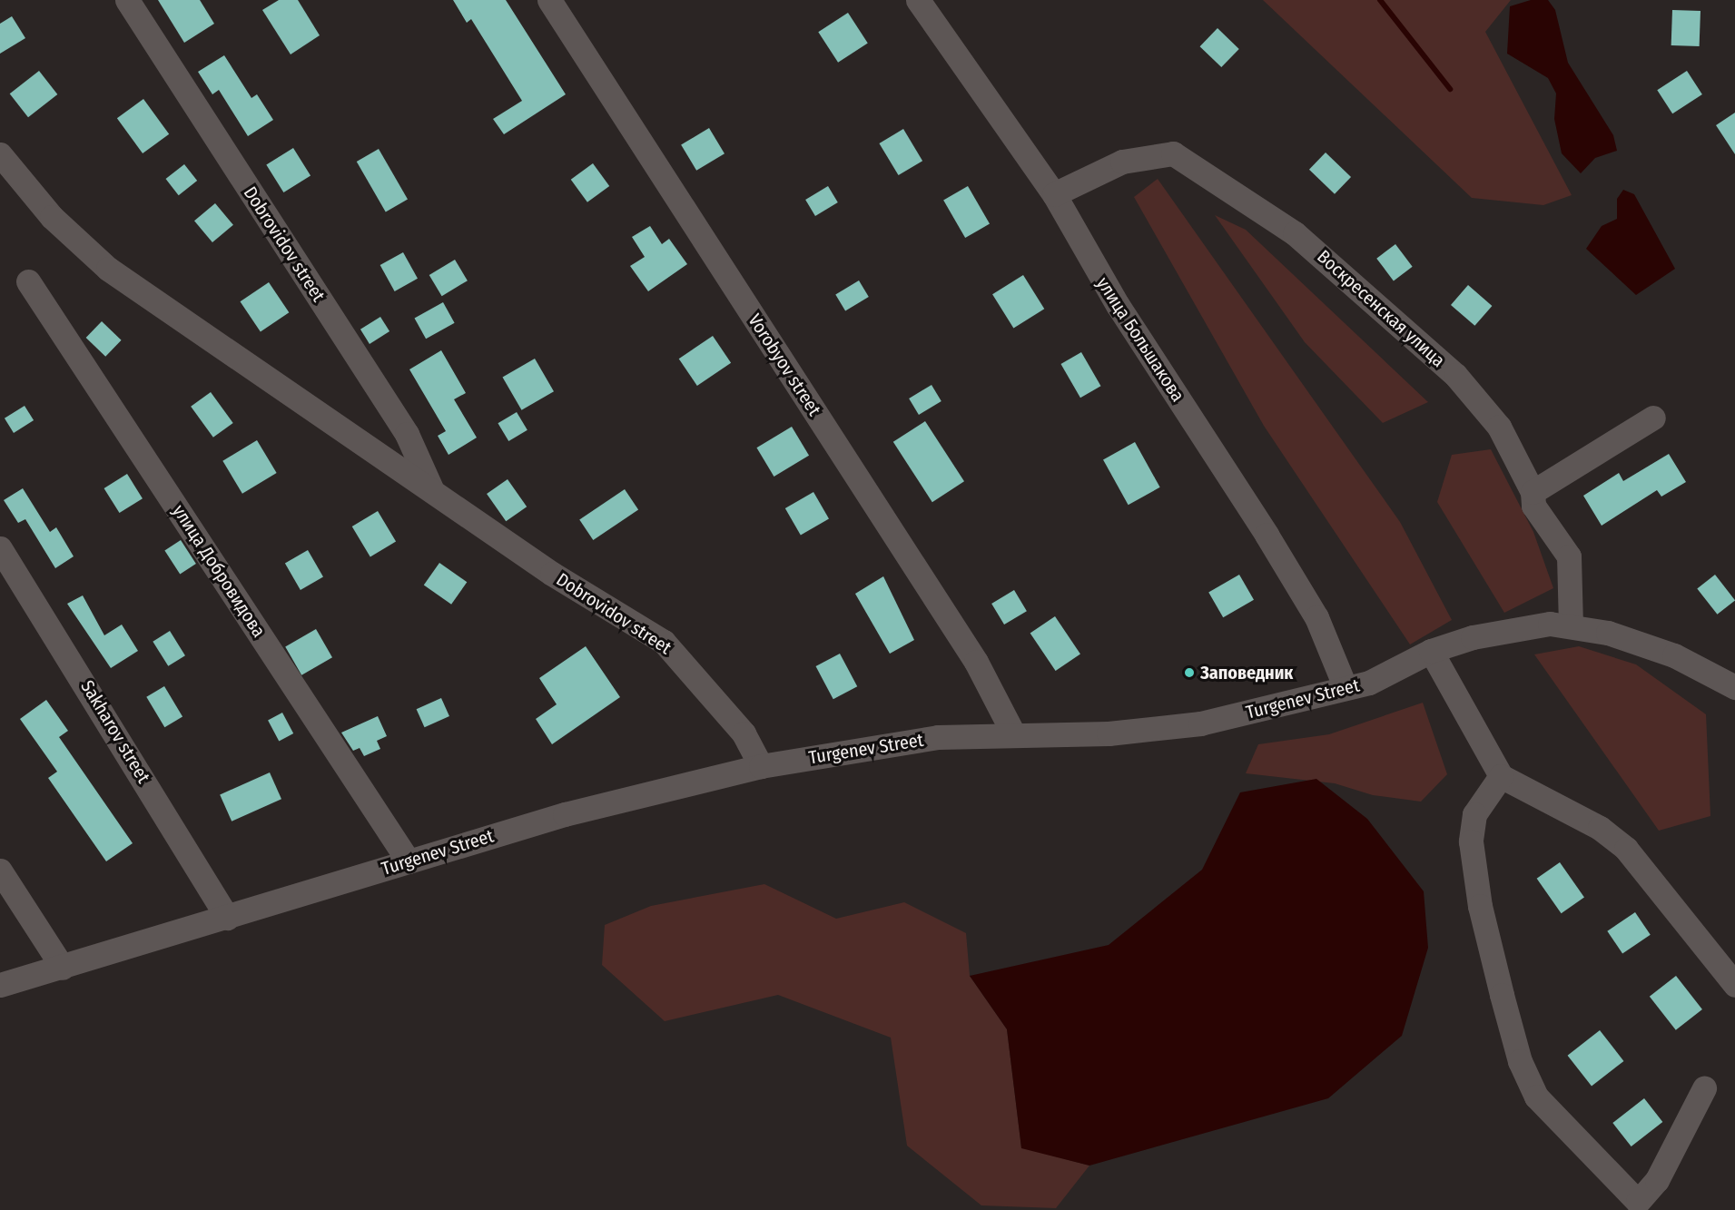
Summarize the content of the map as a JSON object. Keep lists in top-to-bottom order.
{
  "streets": {
    "street": [
      "Dobrovidov street",
      "Воскресенская улица",
      "улица Большакова",
      "Vorobyov street",
      "улица Добровидова",
      "Turgenev Street",
      "Sakharov street"
    ]
  },
  "crossings": [
    ["Dobrovidov street", "Turgenev Street"],
    ["Воскресенская улица", "улица Большакова"],
    ["Воскресенская улица", "Turgenev Street"],
    ["улица Большакова", "Turgenev Street"],
    ["Vorobyov street", "Turgenev Street"],
    ["улица Добровидова", "Turgenev Street"],
    ["Turgenev Street", "Sakharov street"]
  ],
  "places": ["Заповедник"]
}
